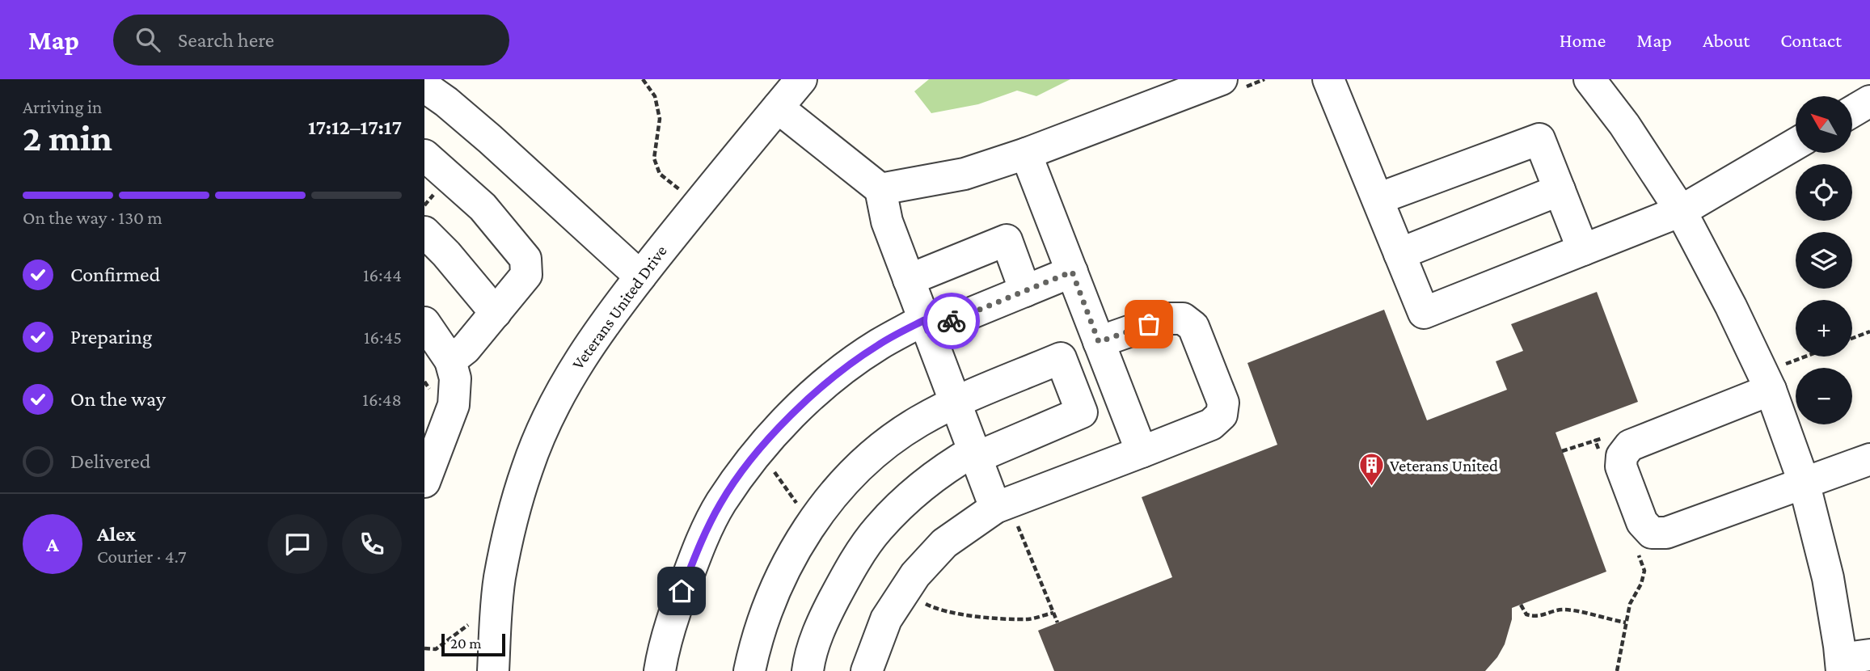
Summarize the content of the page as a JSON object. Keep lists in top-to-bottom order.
{
  "streets": {
    "street": ["Veterans United Drive"]
  },
  "places": {
    "building": ["Veterans United"]
  },
  "scale_bar": "20 m",
  "north": "top left",
  "page": {
    "header": "Map",
    "search": "Search here",
    "nav": [
      "Home",
      "Map",
      "About",
      "Contact"
    ],
    "heading": ["2 min", "Arriving in", "17:12–17:17"],
    "panel": ["Alex", "Courier · 4.7"],
    "map_buttons": ["+", "−"],
    "bar": "On the way · 130 m",
    "list": [
      ["Confirmed", "16:44"],
      ["Preparing", "16:45"],
      ["On the way", "16:48"],
      "Delivered"
    ],
    "round": "A",
    "scale": "20 m"
  }
}
